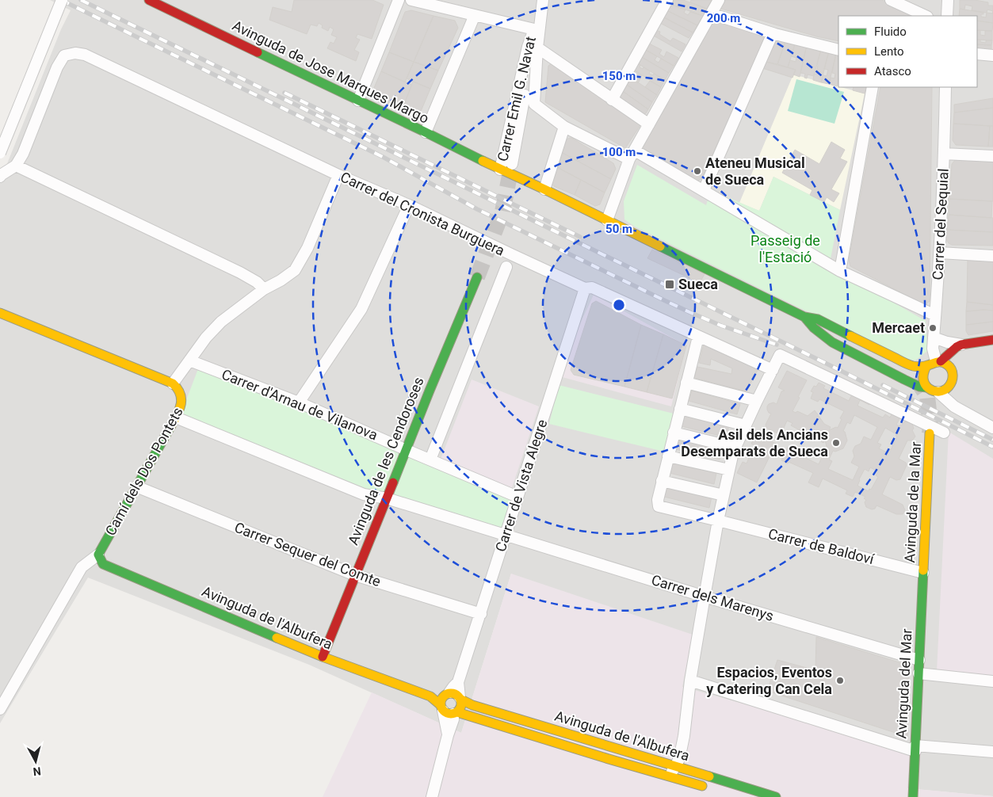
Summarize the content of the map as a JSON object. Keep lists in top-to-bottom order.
{
  "streets": {
    "street": [
      "Avinguda de Jose Marques Margo",
      "Carrer Emil G. Navat",
      "Carrer del Cronista Burguera",
      "Carrer del Sequial",
      "Carrer d'Arnau de Vilanova",
      "Avinguda de les Cendoroses",
      "Camí dels Dos Pontets",
      "Carrer de Vista Alegre",
      "Avinguda de la Mar",
      "Carrer de Baldoví",
      "Carrer Sequer del Comte",
      "Carrer dels Marenys",
      "Avinguda de l'Albufera",
      "Avinguda del Mar"
    ]
  },
  "crossings": [
    ["Avinguda de Jose Marques Margo", "Carrer Emil G. Navat"],
    ["Carrer del Cronista Burguera", "Camí dels Dos Pontets"],
    ["Carrer del Cronista Burguera", "Carrer de Vista Alegre"],
    ["Carrer d'Arnau de Vilanova", "Avinguda de les Cendoroses"],
    ["Carrer d'Arnau de Vilanova", "Camí dels Dos Pontets"],
    ["Carrer d'Arnau de Vilanova", "Carrer de Vista Alegre"],
    ["Avinguda de les Cendoroses", "Carrer Sequer del Comte"],
    ["Avinguda de les Cendoroses", "Carrer dels Marenys"],
    ["Avinguda de les Cendoroses", "Avinguda de l'Albufera"],
    ["Camí dels Dos Pontets", "Carrer Sequer del Comte"],
    ["Camí dels Dos Pontets", "Carrer dels Marenys"],
    ["Camí dels Dos Pontets", "Avinguda de l'Albufera"],
    ["Carrer de Vista Alegre", "Carrer Sequer del Comte"],
    ["Carrer de Vista Alegre", "Carrer dels Marenys"],
    ["Carrer de Vista Alegre", "Avinguda de l'Albufera"],
    ["Avinguda de la Mar", "Carrer de Baldoví"],
    ["Avinguda de la Mar", "Avinguda del Mar"],
    ["Carrer de Baldoví", "Avinguda del Mar"],
    ["Carrer dels Marenys", "Avinguda del Mar"]
  ],
  "parks": ["Passeig de l'Estació"],
  "places": {
    "other": [
      "Ateneu Musical de Sueca",
      "Mercaet",
      "Asil dels Ancians Desemparats de Sueca",
      "Espacios, Eventos y Catering Can Cela"
    ],
    "transit": ["Sueca"]
  },
  "legend": ["Fluido", "Lento", "Atasco"],
  "north": "bottom",
  "rings": [
    "200 m",
    "150 m",
    "100 m",
    "50 m"
  ]
}
